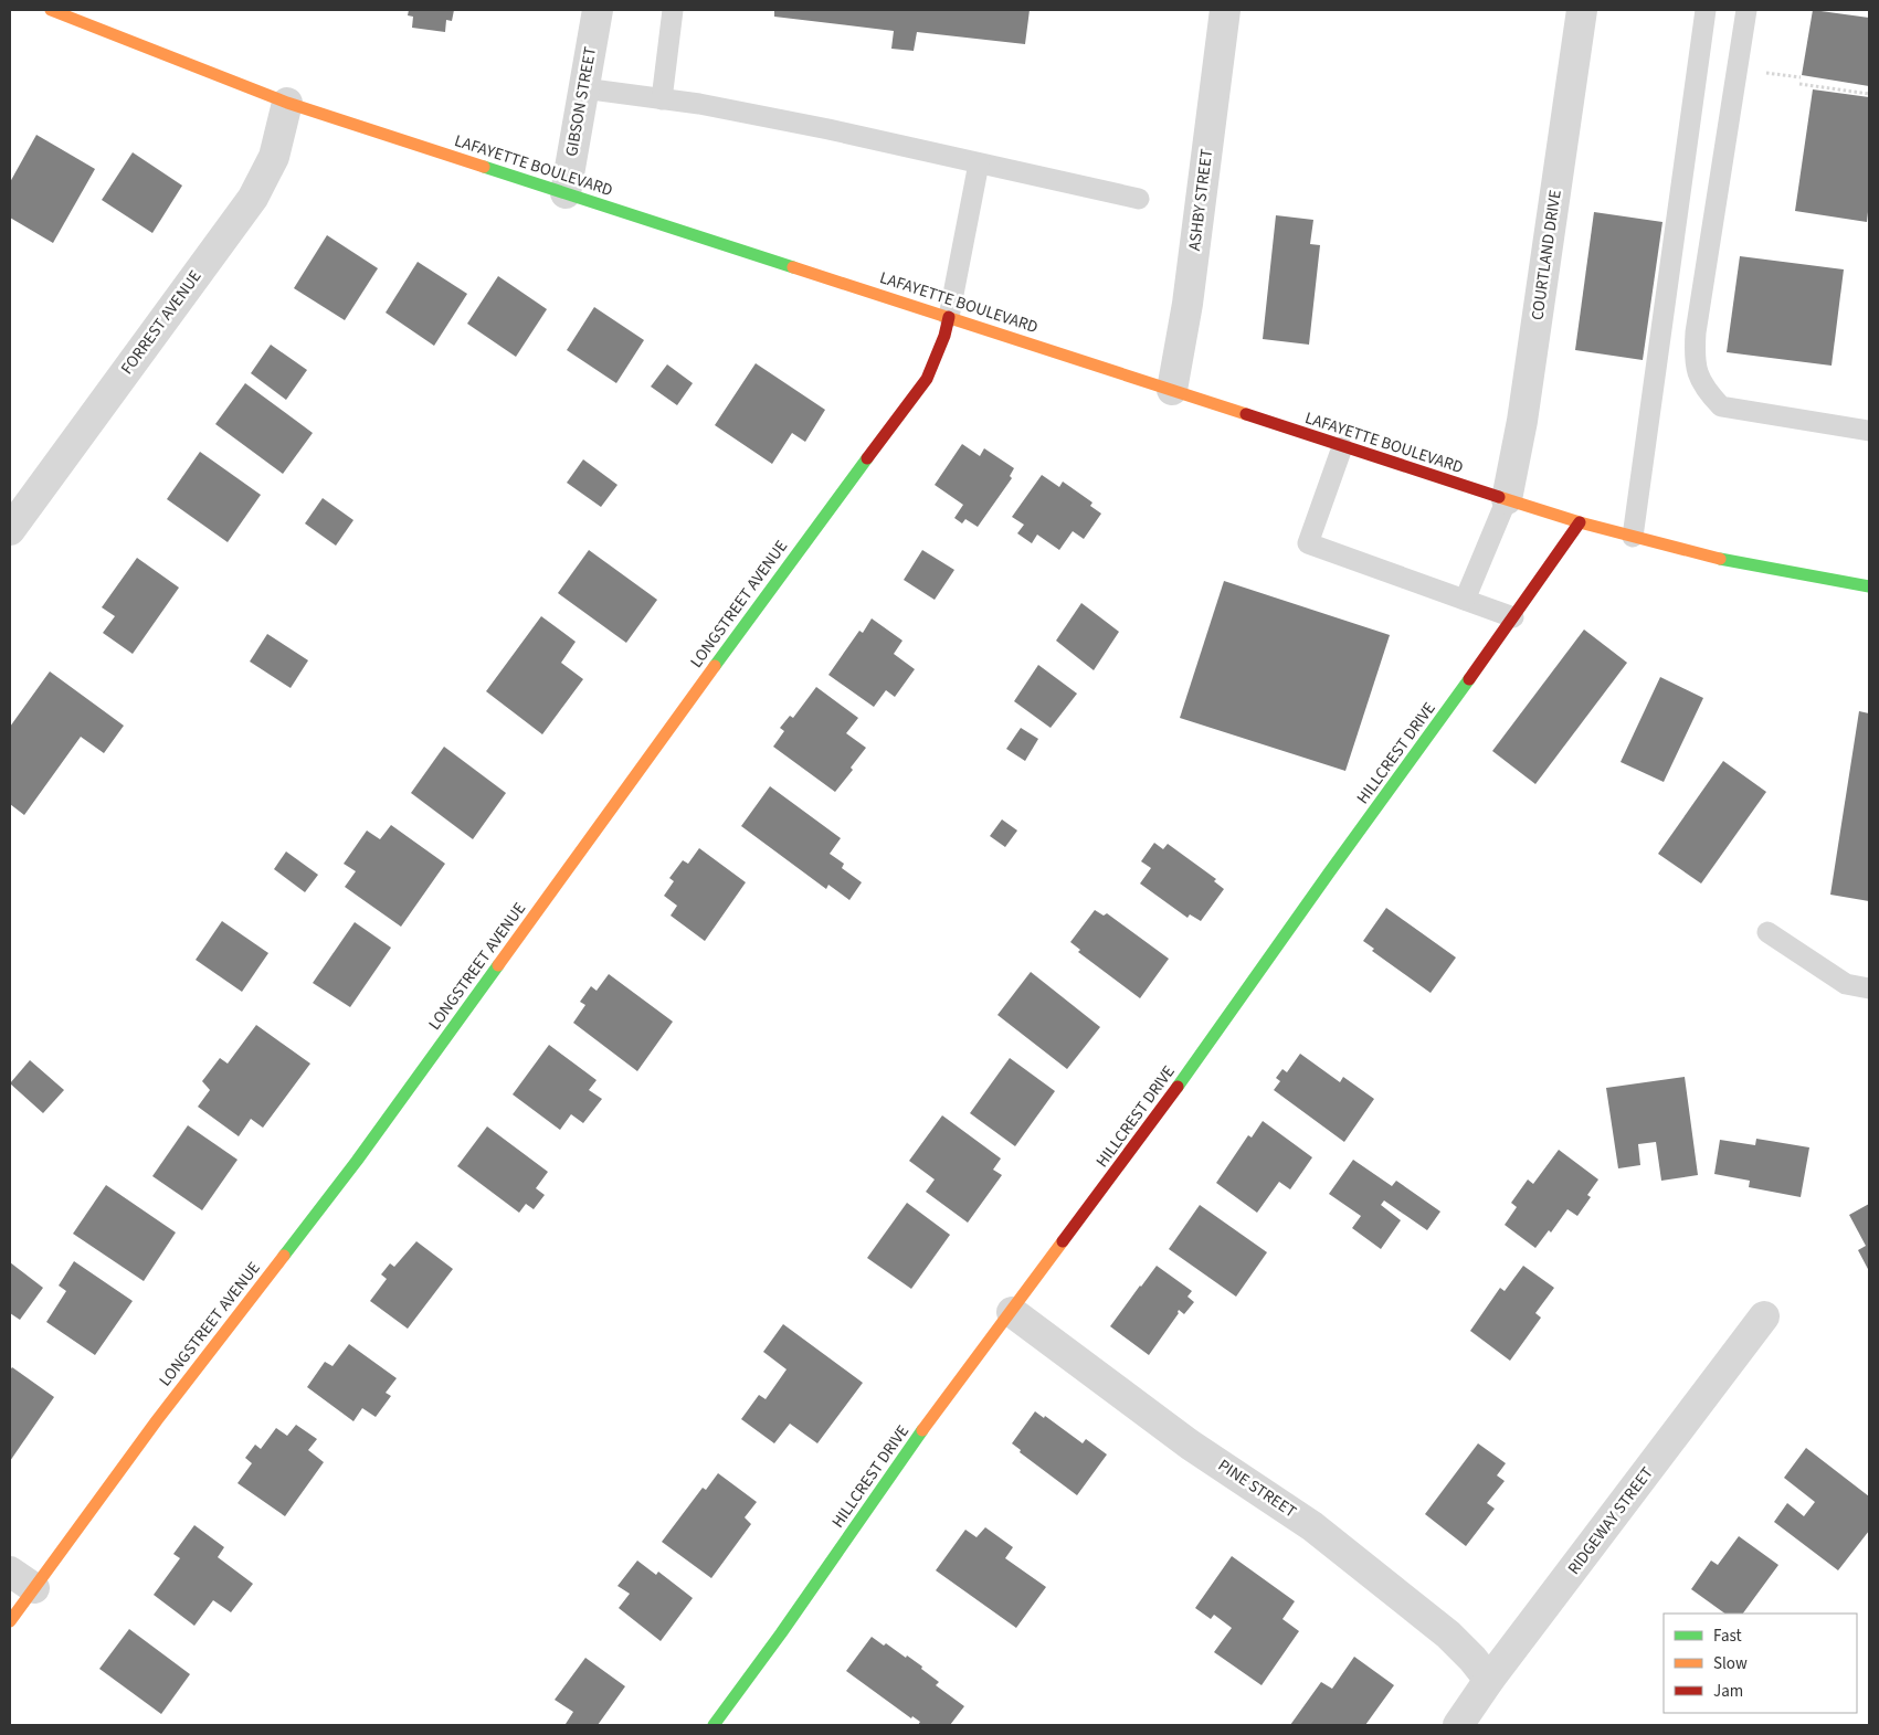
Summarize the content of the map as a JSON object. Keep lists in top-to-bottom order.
{
  "streets": {
    "street": [
      "GIBSON STREET",
      "LAFAYETTE BOULEVARD",
      "ASHBY STREET",
      "COURTLAND DRIVE",
      "FORREST AVENUE",
      "LONGSTREET AVENUE",
      "HILLCREST DRIVE",
      "PINE STREET",
      "RIDGEWAY STREET"
    ]
  },
  "crossings": [
    ["GIBSON STREET", "LAFAYETTE BOULEVARD"],
    ["LAFAYETTE BOULEVARD", "ASHBY STREET"],
    ["LAFAYETTE BOULEVARD", "COURTLAND DRIVE"],
    ["LAFAYETTE BOULEVARD", "FORREST AVENUE"],
    ["LAFAYETTE BOULEVARD", "LONGSTREET AVENUE"],
    ["LAFAYETTE BOULEVARD", "HILLCREST DRIVE"],
    ["HILLCREST DRIVE", "PINE STREET"],
    ["PINE STREET", "RIDGEWAY STREET"]
  ],
  "legend": ["Fast", "Slow", "Jam"]
}
